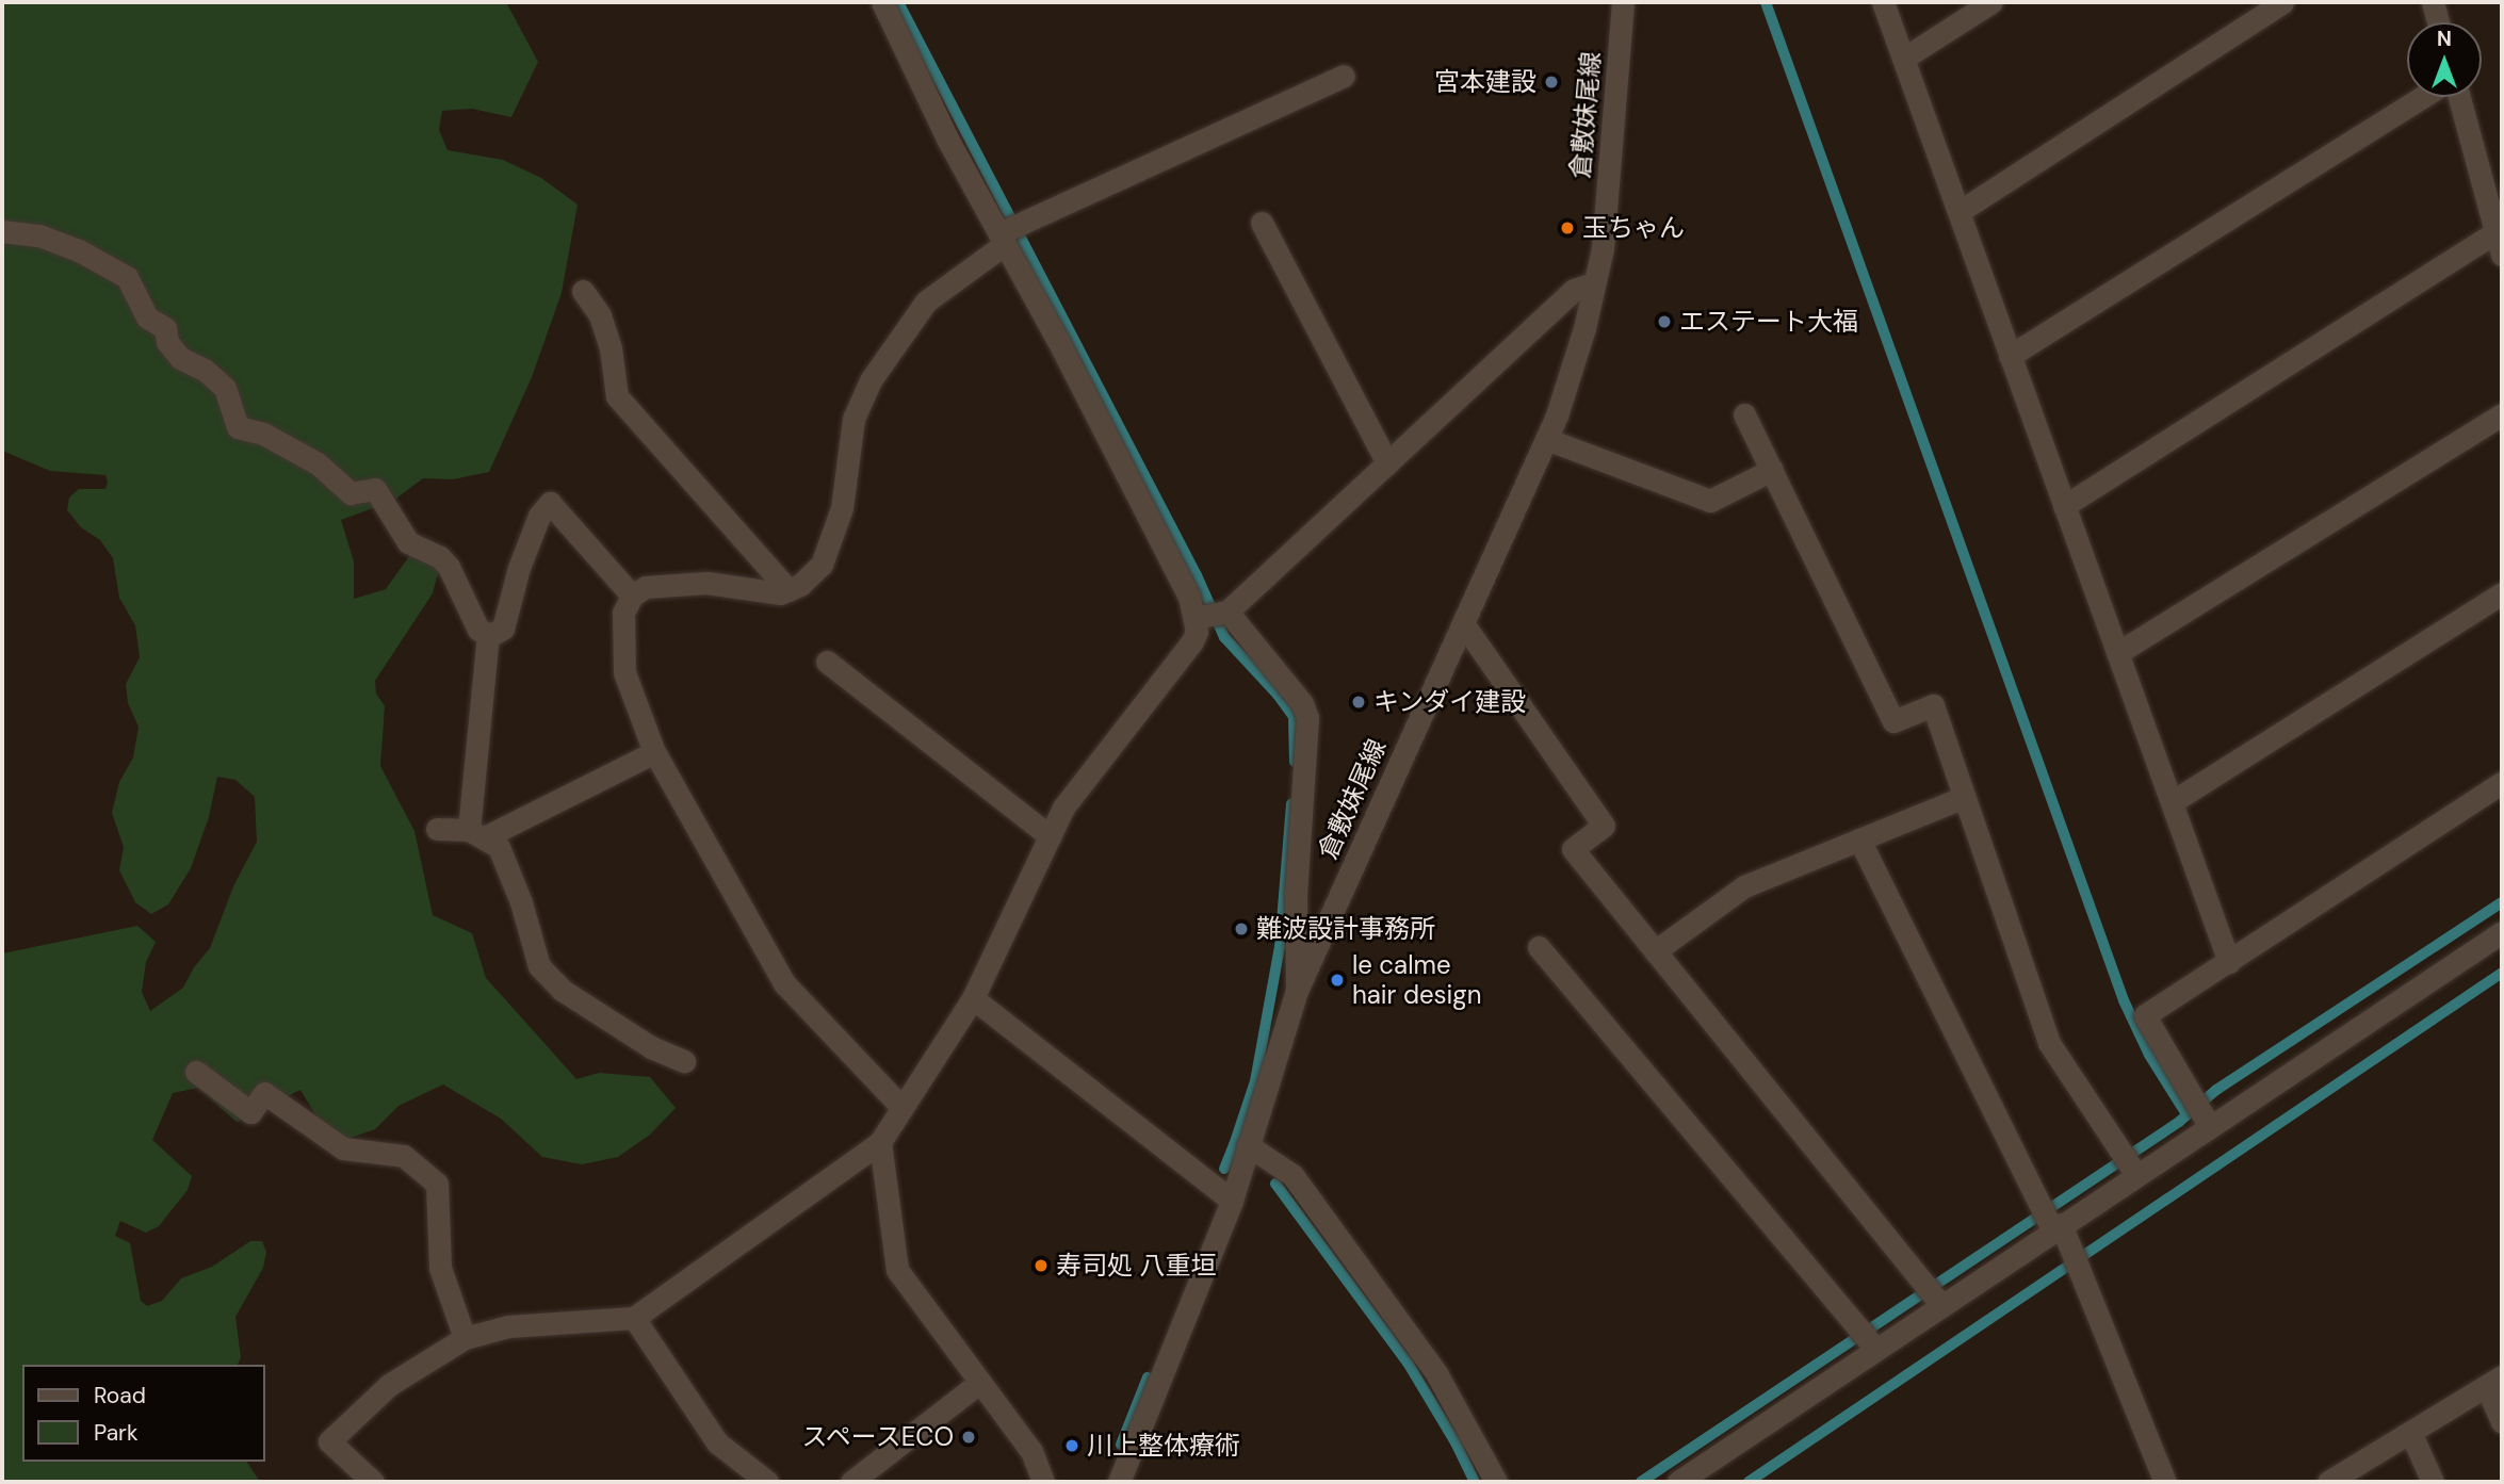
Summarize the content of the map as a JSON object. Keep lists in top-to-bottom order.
{
  "streets": {
    "street": ["倉敷妹尾線"]
  },
  "places": [
    "宮本建設",
    "玉ちゃん",
    "エステート大福",
    "キンダイ建設",
    "難波設計事務所",
    "le calme hair design",
    "寿司処 八重垣",
    "スペースECO",
    "川上整体療術"
  ],
  "legend": ["Road", "Park"],
  "north": "top"
}
